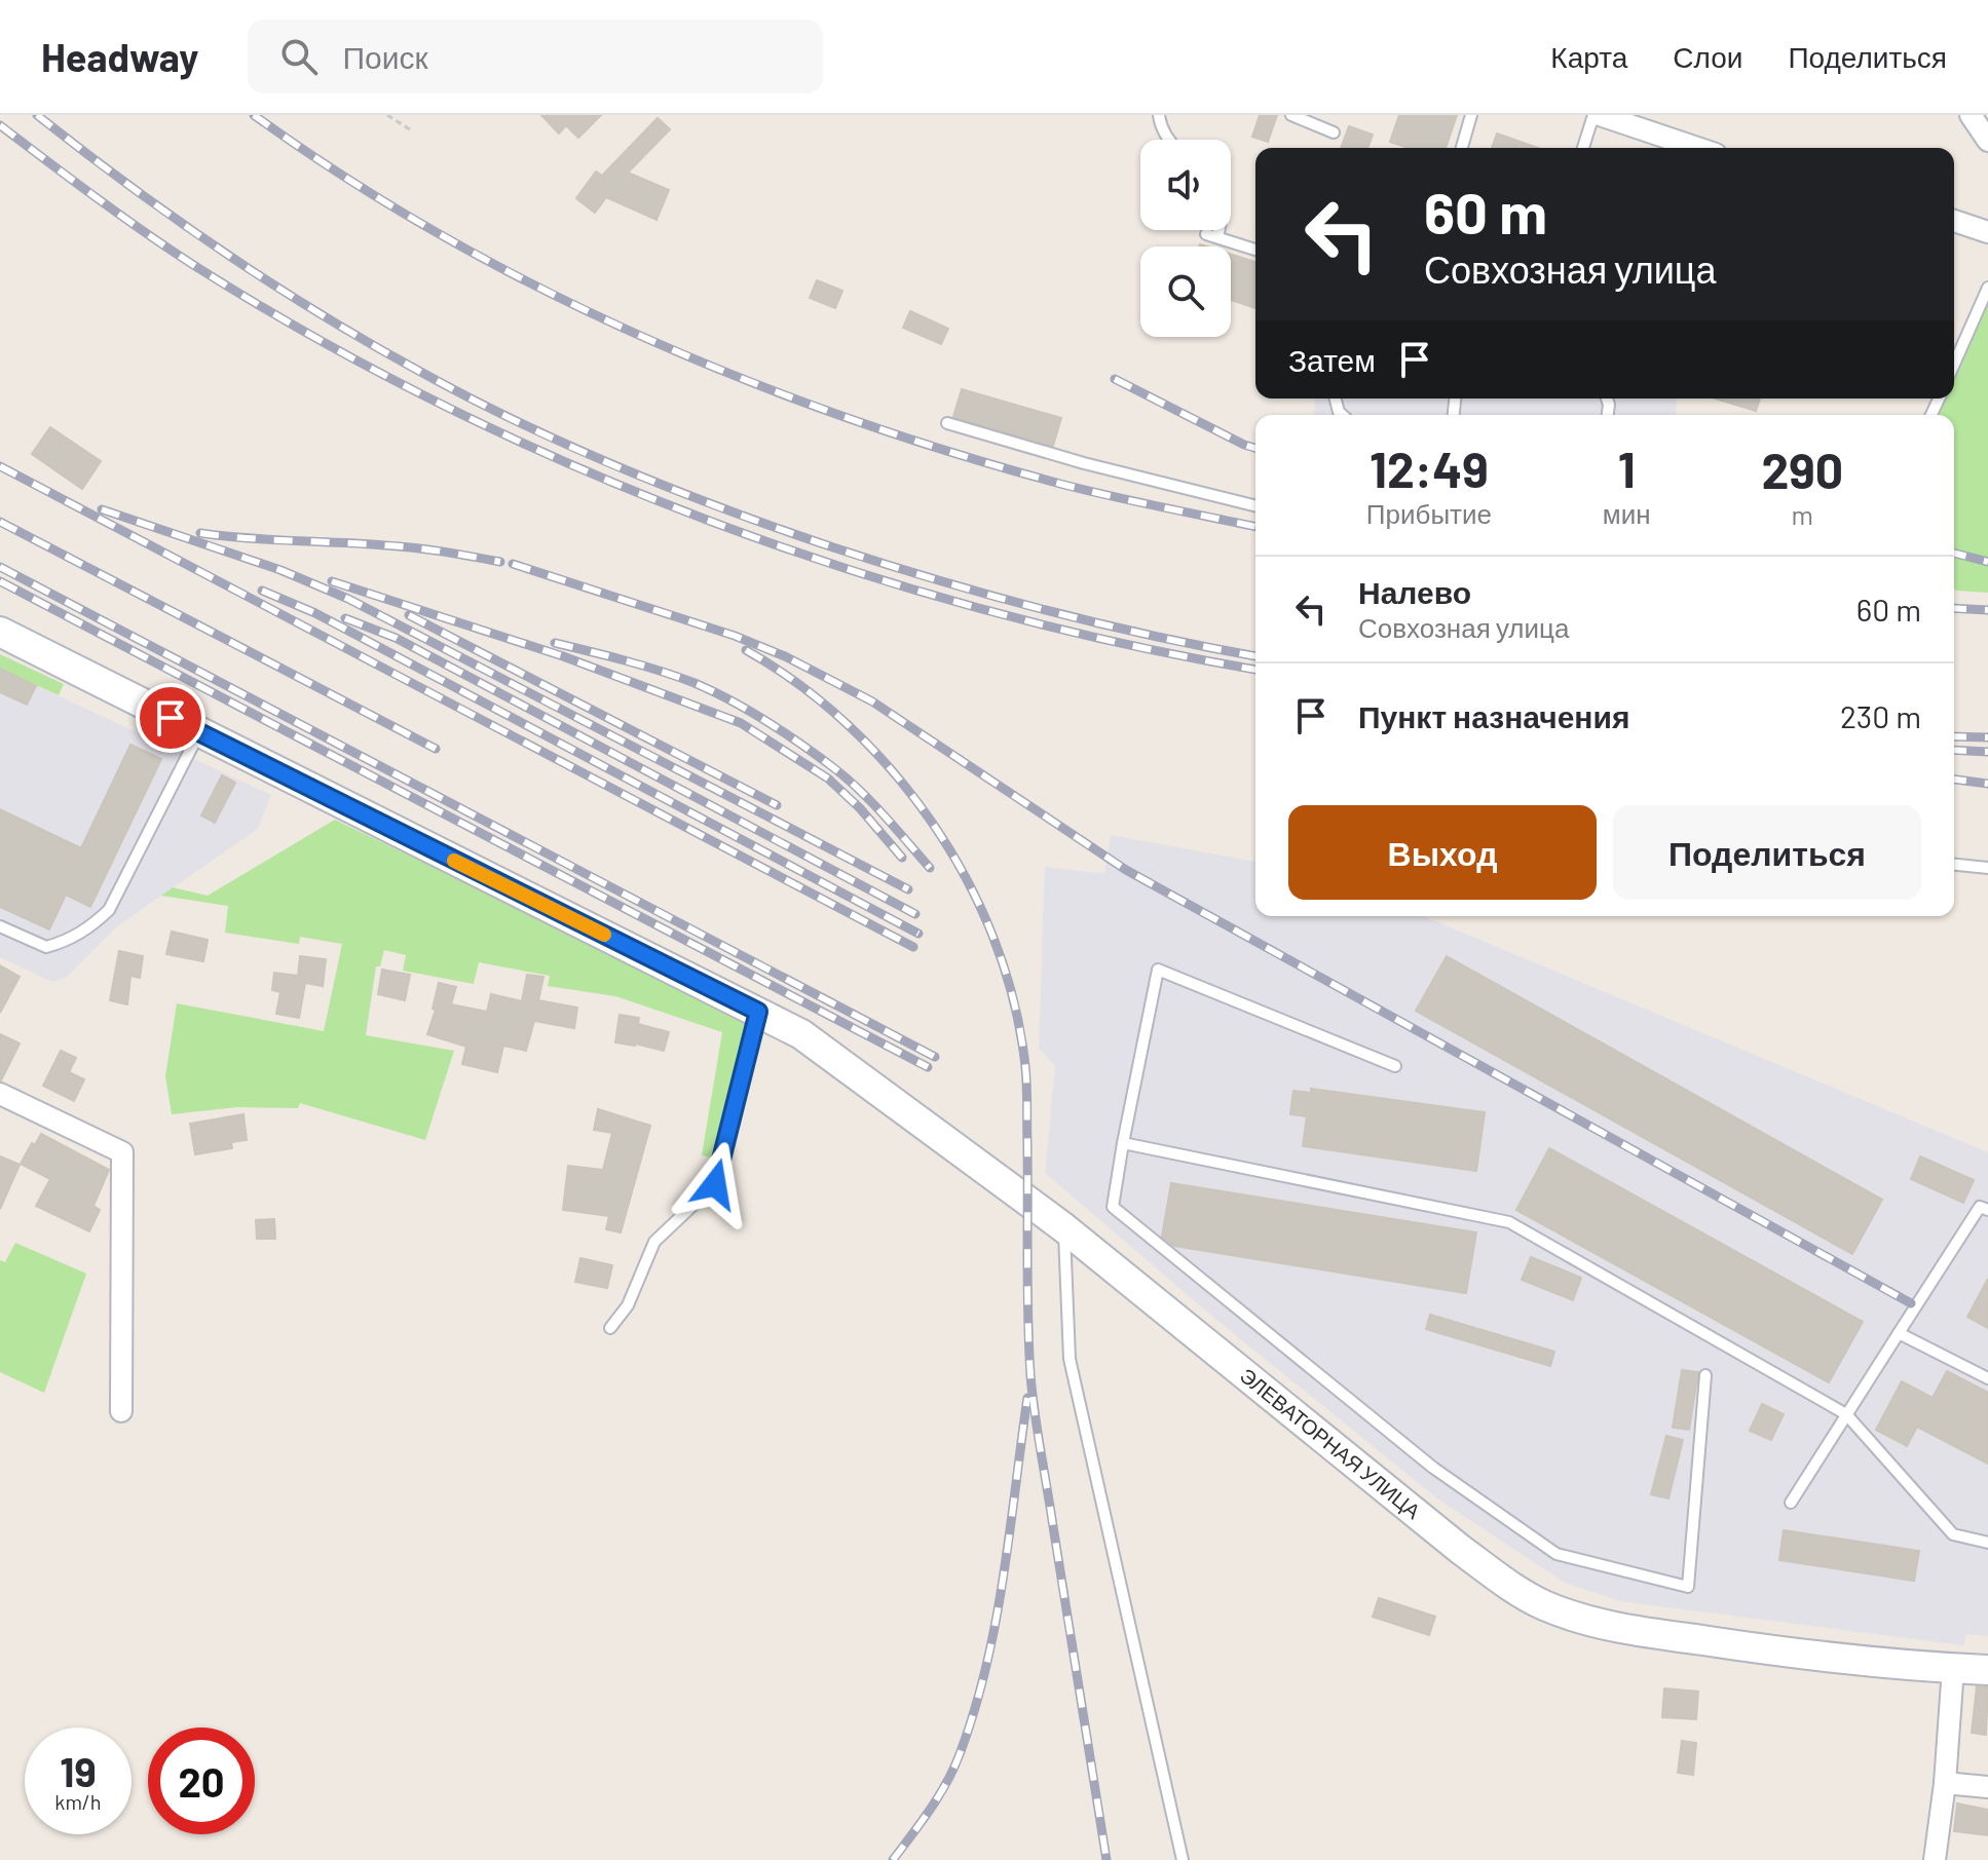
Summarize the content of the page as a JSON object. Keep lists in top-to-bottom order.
{
  "streets": {
    "street": ["ЭЛЕВАТОРНАЯ УЛИЦА"]
  },
  "page": {
    "header": "Headway",
    "search": "Поиск",
    "nav": ["Карта", "Слои", "Поделиться"],
    "turn": ["60 m", "Совхозная улица"],
    "then": "Затем",
    "eta": [
      "12:49",
      "Прибытие",
      "1",
      "мин",
      "290",
      "m"
    ],
    "list": [
      {
        "name": "Налево",
        "note": "Совхозная улица",
        "value": "60 m"
      },
      {
        "name": "Пункт назначения",
        "value": "230 m"
      }
    ],
    "buttons": ["Выход", "Поделиться"],
    "speed": "19 km/h",
    "limit": "20"
  }
}
